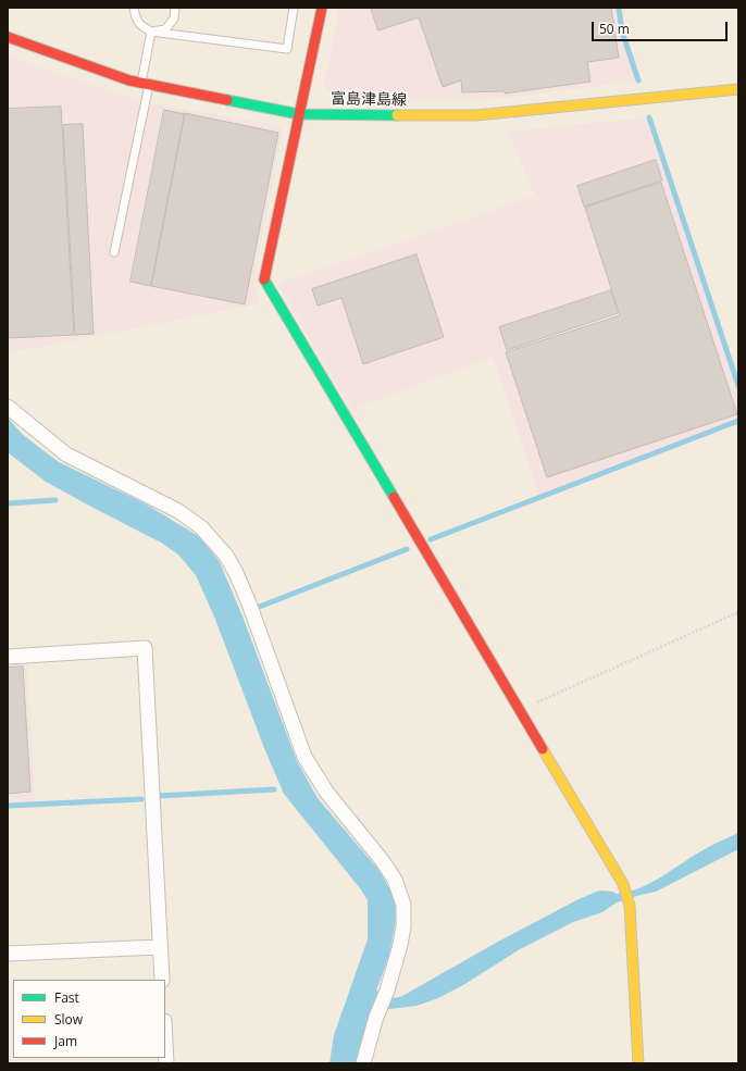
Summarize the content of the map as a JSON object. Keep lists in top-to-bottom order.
{
  "streets": {
    "street": ["富島津島線"]
  },
  "legend": ["Fast", "Slow", "Jam"],
  "scale_bar": "50 m"
}
